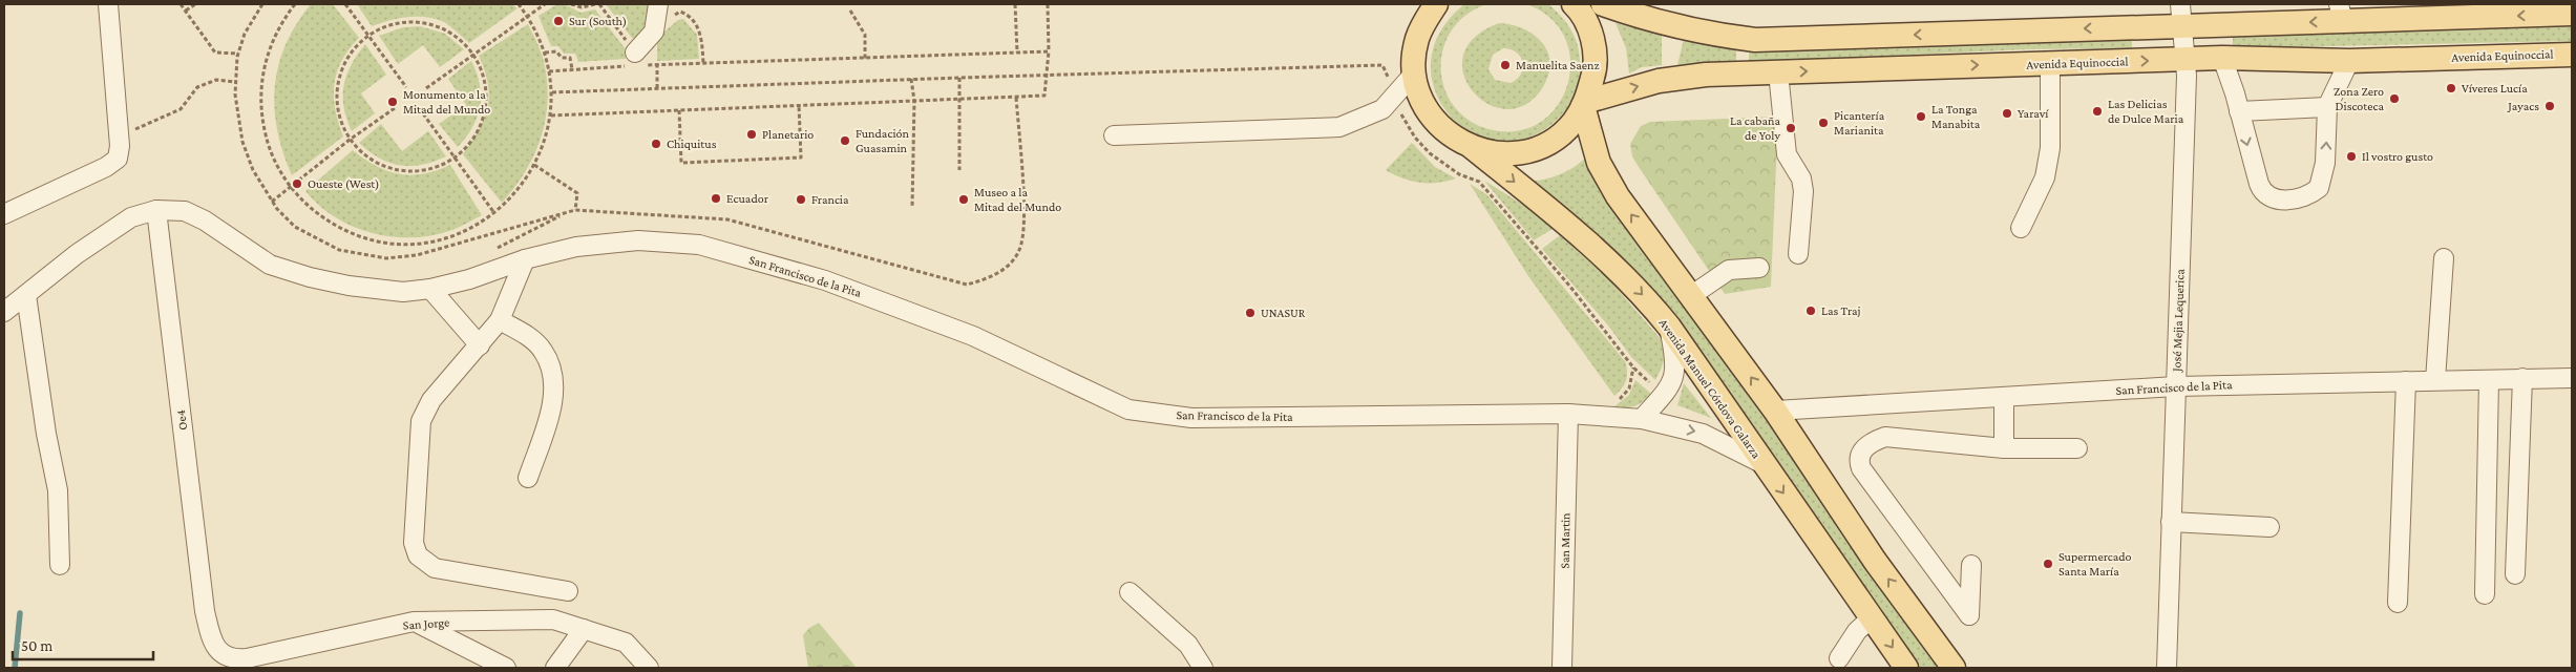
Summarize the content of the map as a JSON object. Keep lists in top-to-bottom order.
{
  "streets": {
    "main road": ["Avenida Equinoccial", "Avenida Manuel Córdova Galarza"],
    "street": [
      "San Francisco de la Pita",
      "José Mejia Lequerica",
      "Oe4",
      "San Martin",
      "San Jorge"
    ]
  },
  "crossings": [
    ["Avenida Equinoccial", "José Mejia Lequerica"],
    ["San Francisco de la Pita", "José Mejia Lequerica"],
    ["San Francisco de la Pita", "Avenida Manuel Córdova Galarza"],
    ["San Francisco de la Pita", "Oe4"],
    ["San Francisco de la Pita", "San Martin"],
    ["Oe4", "San Jorge"]
  ],
  "places": [
    "Sur (South)",
    "Manuelita Saenz",
    "Víveres Lucía",
    "Zona Zero Discoteca",
    "Monumento a la Mitad del Mundo",
    "Jayacs",
    "Las Delicias de Dulce Maria",
    "Yaraví",
    "La Tonga Manabita",
    "Picantería Marianita",
    "La cabaña de Yoly",
    "Planetario",
    "Fundación Guasamin",
    "Chiquitus",
    "Il vostro gusto",
    "Oueste (West)",
    "Ecuador",
    "Francia",
    "Museo a la Mitad del Mundo",
    "Las Traj",
    "UNASUR",
    "Supermercado Santa María"
  ],
  "scale_bar": "50 m"
}
